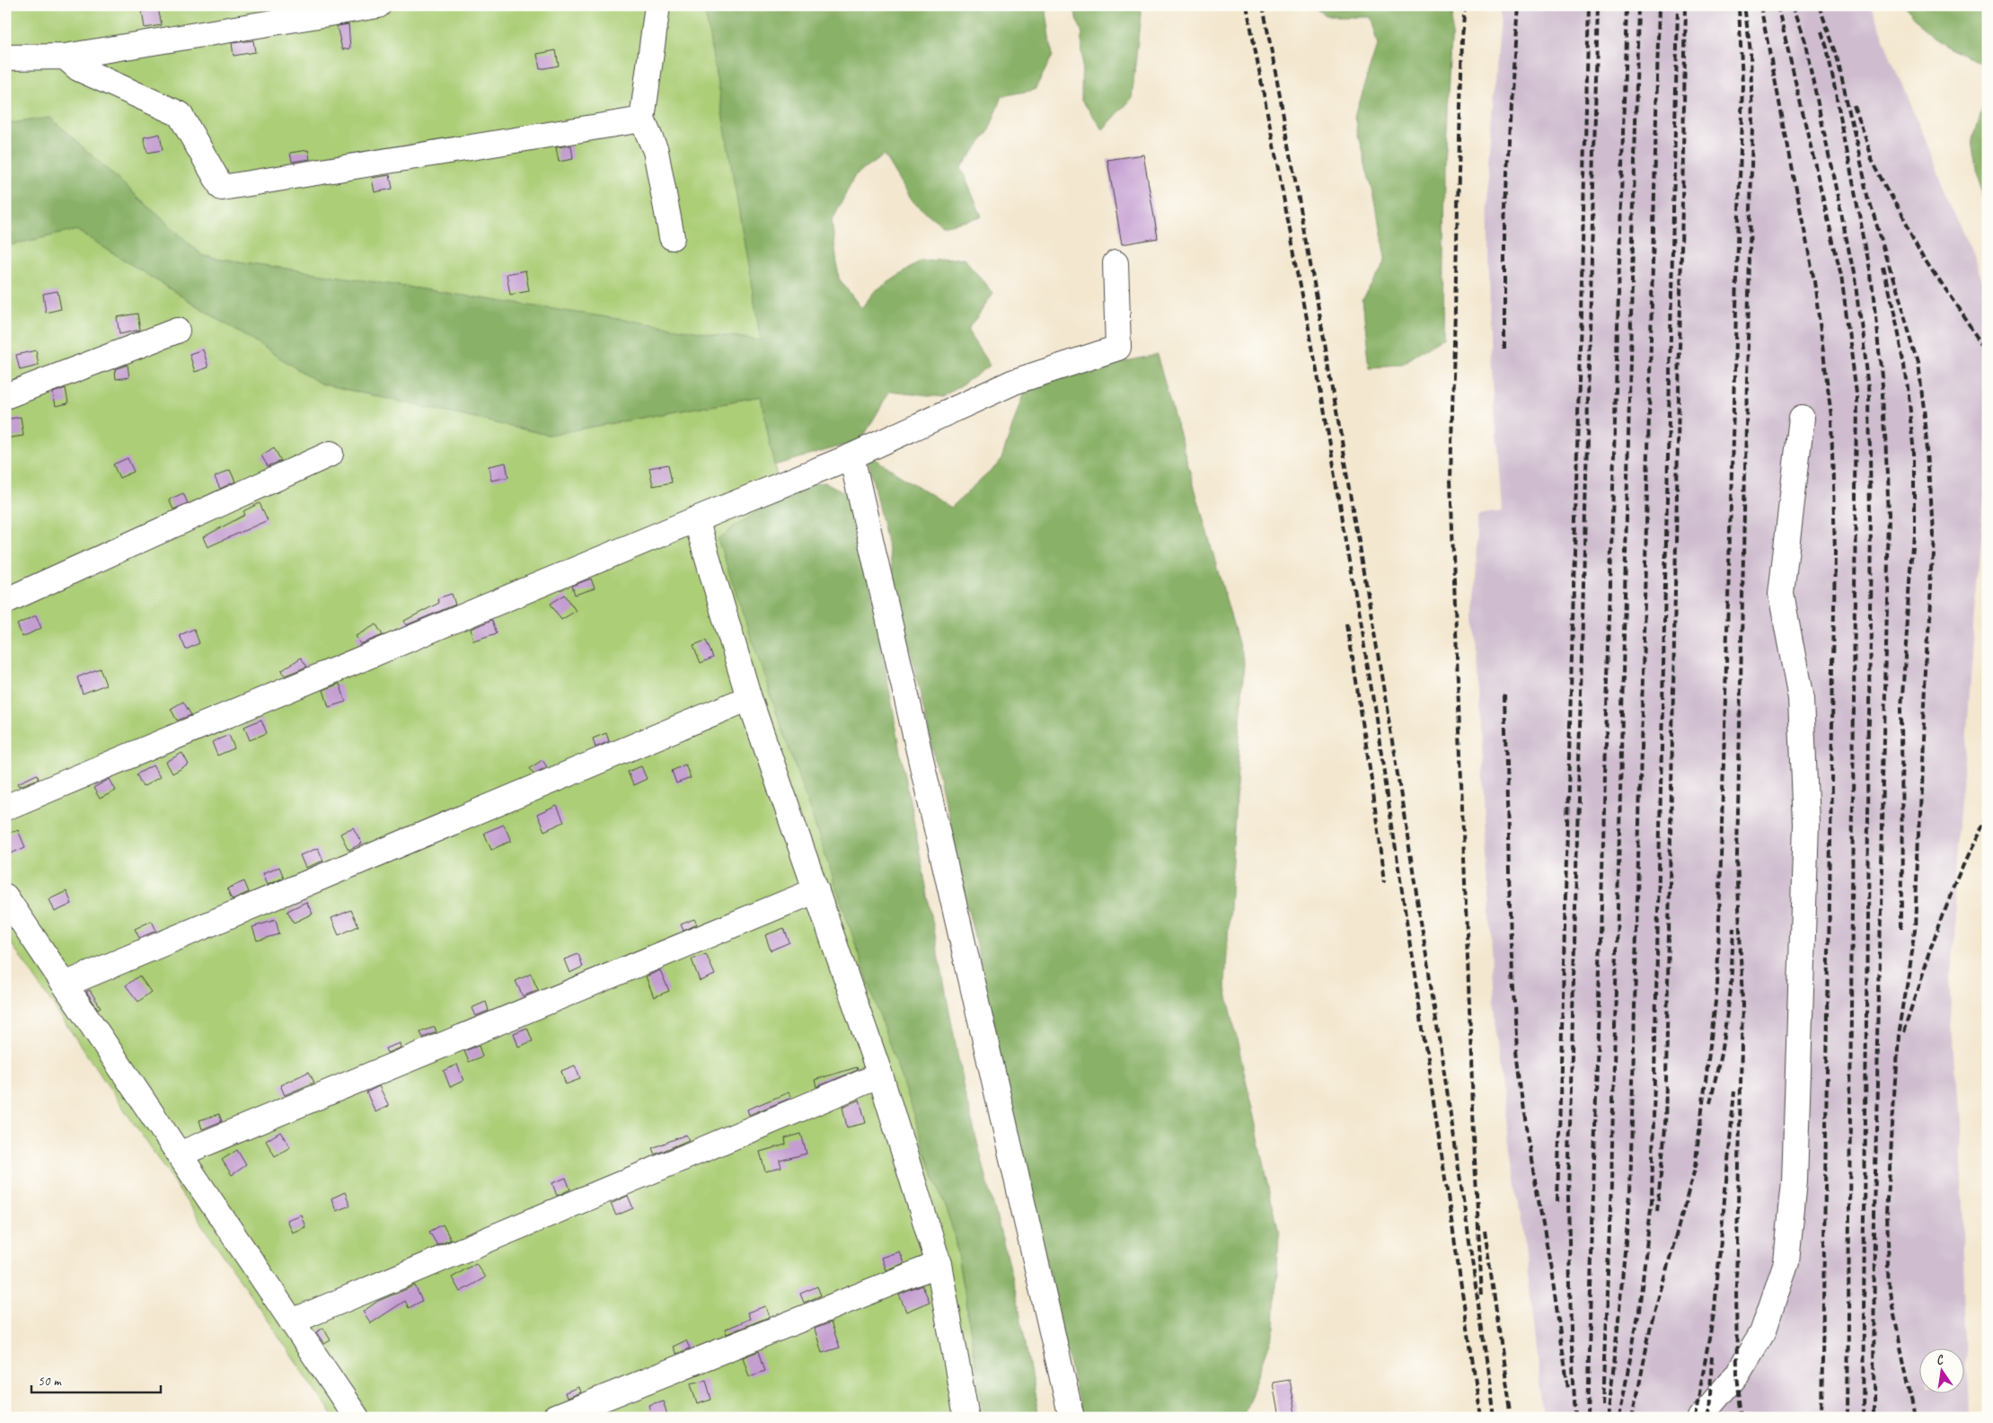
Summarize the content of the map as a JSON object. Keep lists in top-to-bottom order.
{
  "scale_bar": "50 m",
  "north": "top"
}
